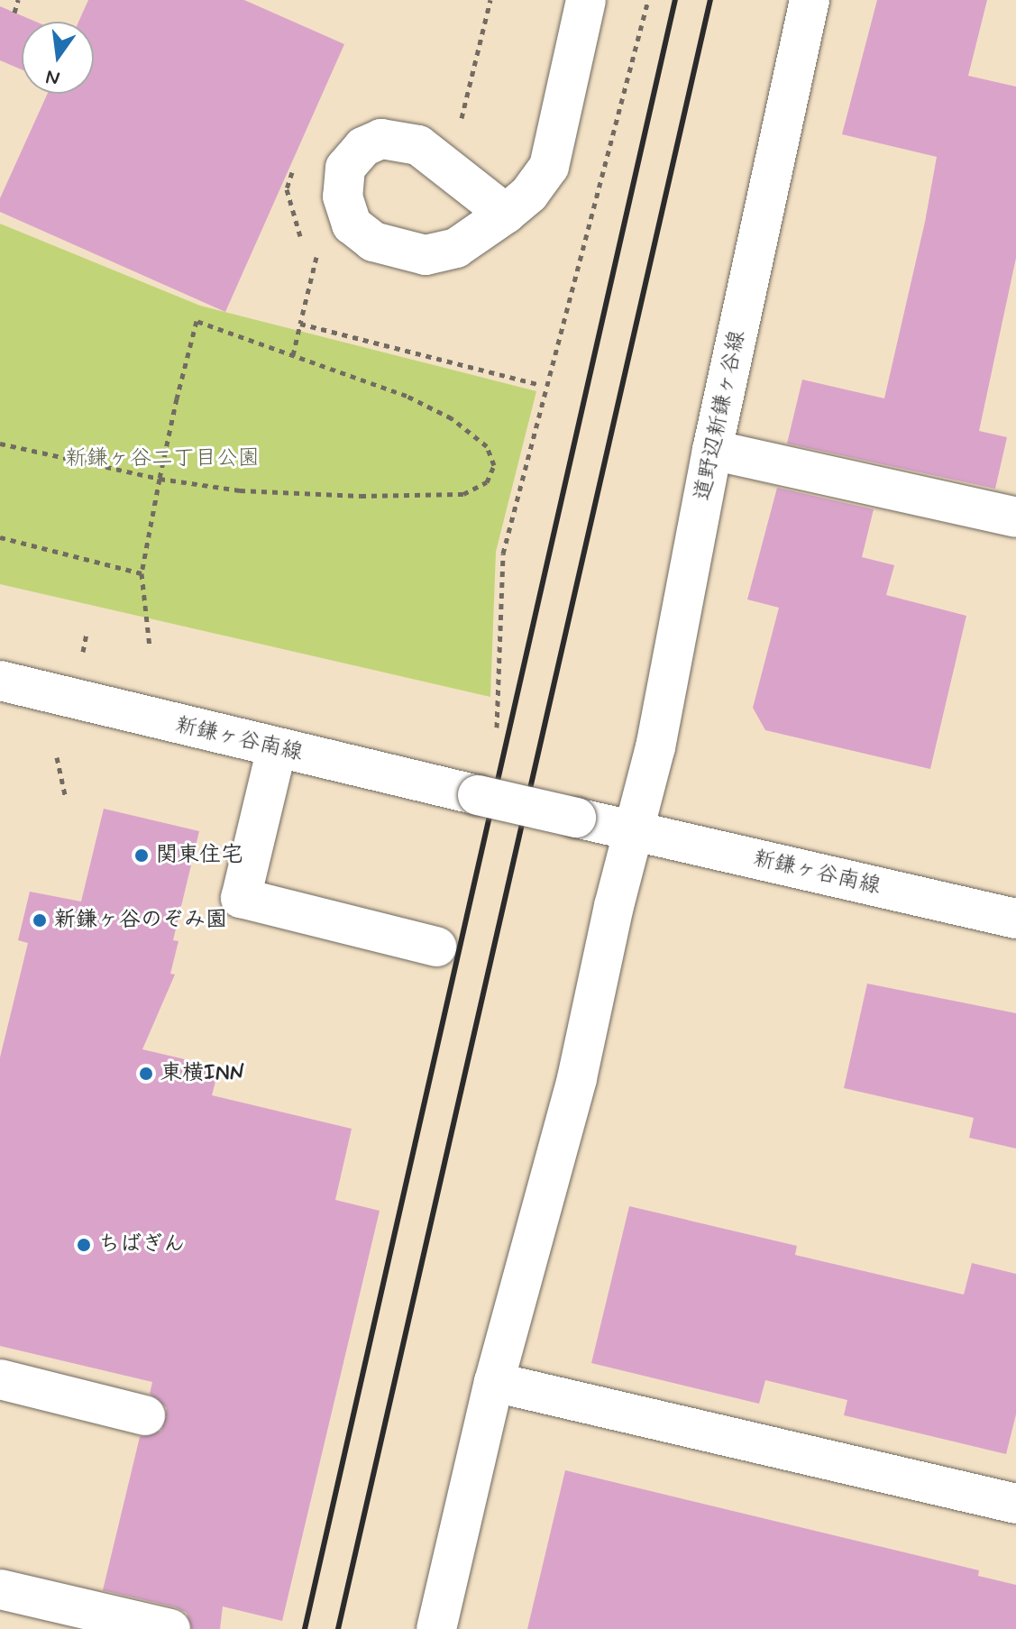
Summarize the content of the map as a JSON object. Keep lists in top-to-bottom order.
{
  "streets": {
    "street": ["道野辺新鎌ヶ谷線", "新鎌ヶ谷南線"]
  },
  "crossings": [
    ["道野辺新鎌ヶ谷線", "新鎌ヶ谷南線"]
  ],
  "parks": ["新鎌ヶ谷二丁目公園"],
  "places": [
    "関東住宅",
    "新鎌ヶ谷のぞみ園",
    "東横INN",
    "ちばぎん"
  ],
  "north": "bottom"
}
